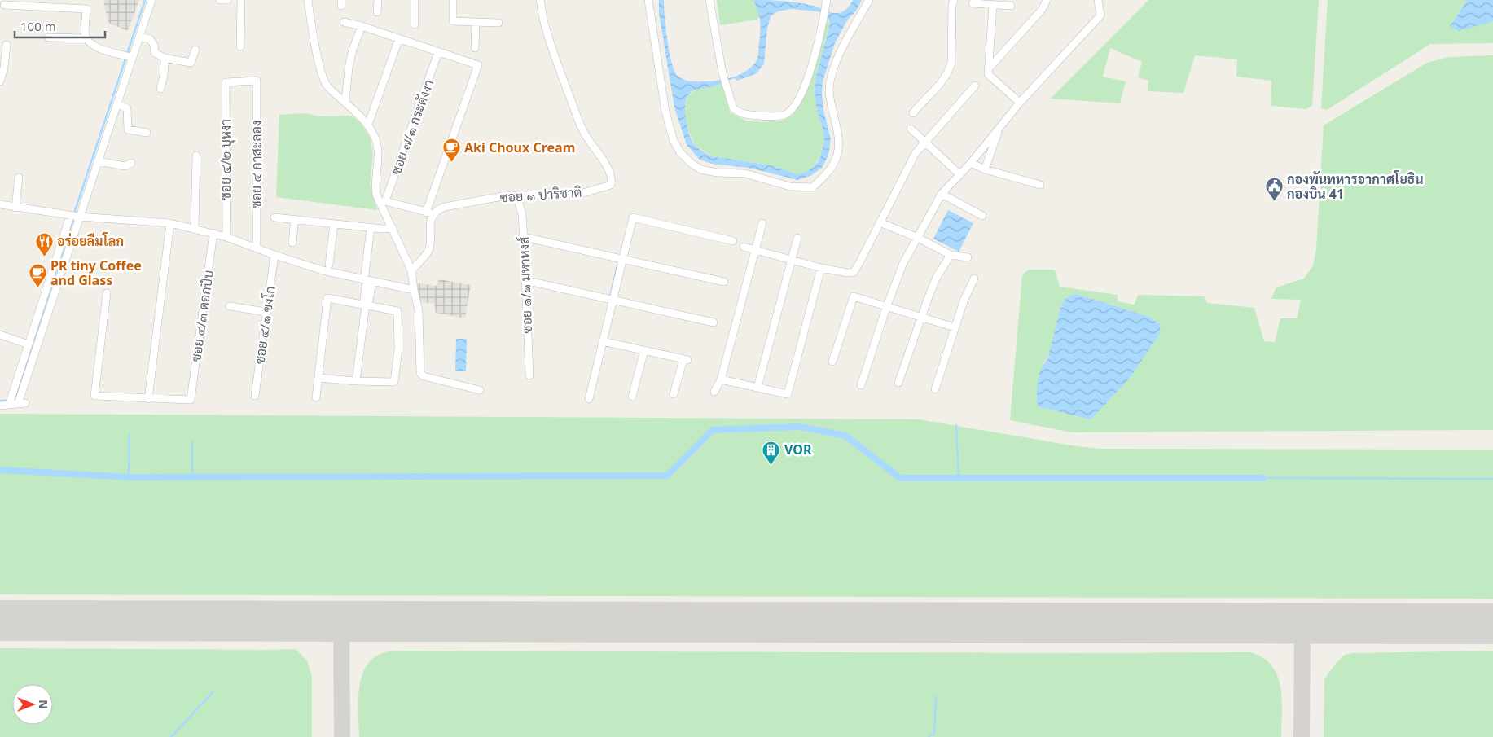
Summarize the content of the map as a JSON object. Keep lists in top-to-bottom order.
{
  "streets": {
    "street": [
      "ซอย ๗/๑ กระดังงา",
      "ซอย ๔/๒ บุหงา",
      "ซอย ๔ กาสะลอง",
      "ซอย ๑ ปาริชาติ",
      "ซอย ๑/๑ มหาหงส์",
      "ซอย ๔/๓ ดอกปีบ",
      "ซอย ๔/๑ ฃงโก"
    ]
  },
  "crossings": [
    ["ซอย ๔/๒ บุหงา", "ซอย ๔ กาสะลอง"],
    ["ซอย ๑ ปาริชาติ", "ซอย ๑/๑ มหาหงส์"]
  ],
  "places": {
    "cafe": ["Aki Choux Cream", "PR tiny Coffee and Glass"],
    "public building": ["กองพันทหารอากาศโยธิน กองบิน 41"],
    "restaurant": ["อร่อยลืมโลก"],
    "building": ["VOR"]
  },
  "scale_bar": "100 m",
  "north": "right"
}
